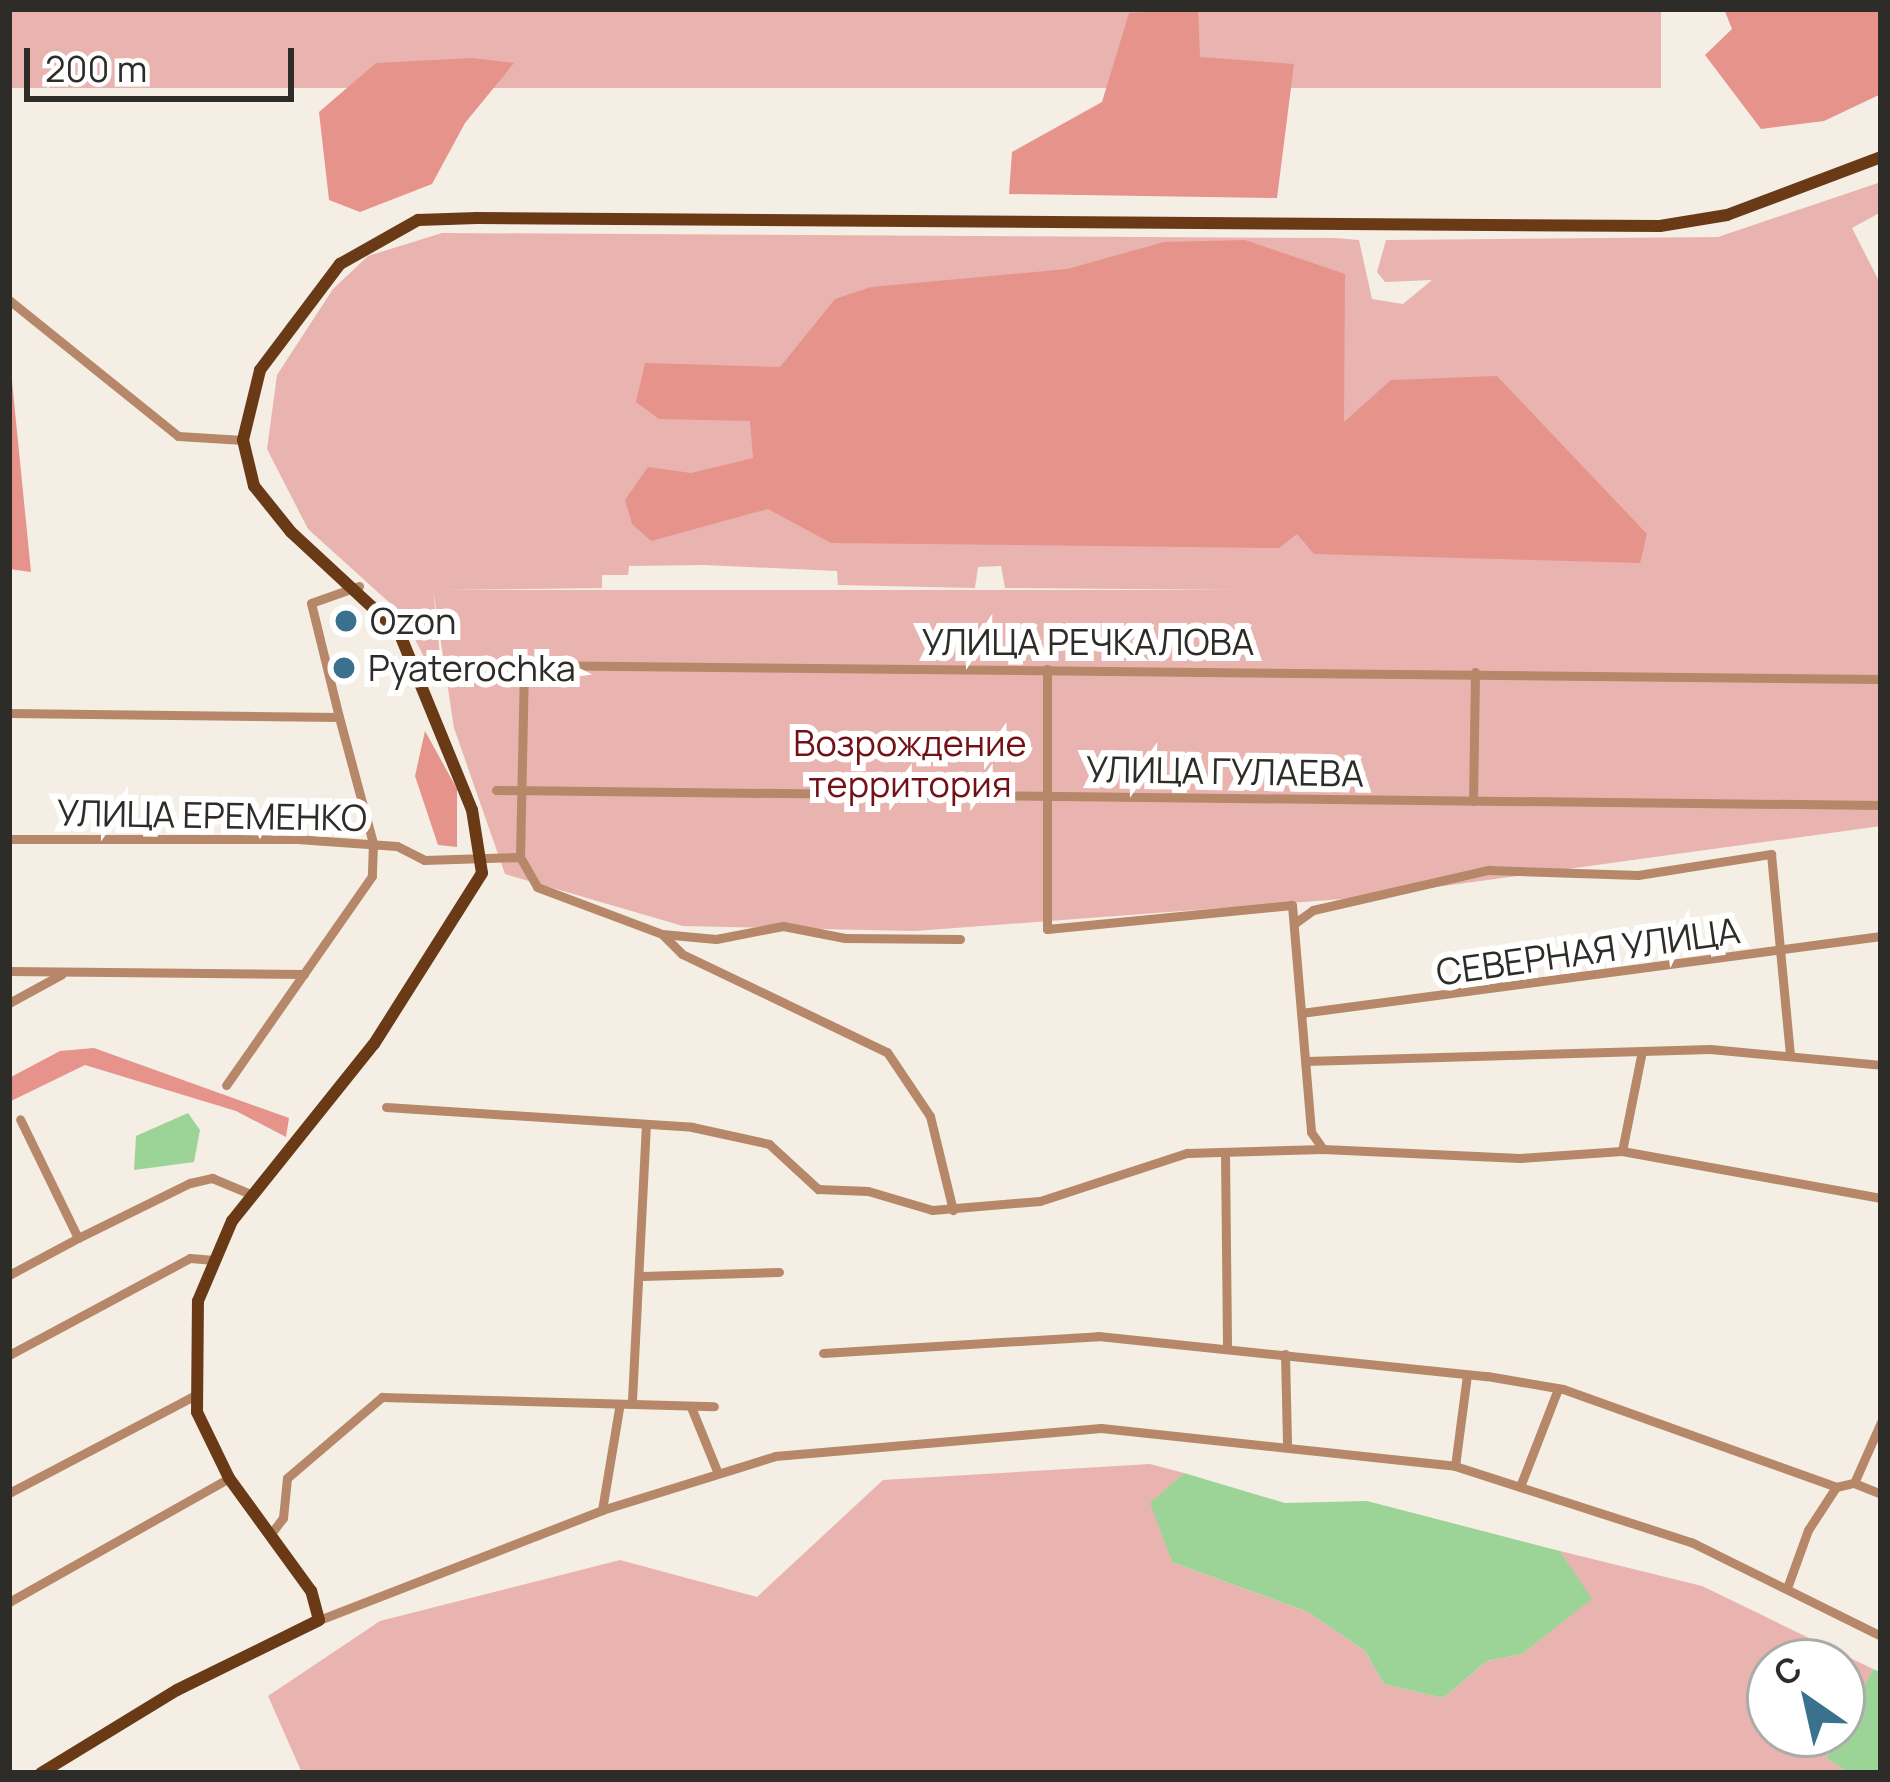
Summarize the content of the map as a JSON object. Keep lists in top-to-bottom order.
{
  "streets": {
    "street": [
      "УЛИЦА РЕЧКАЛОВА",
      "УЛИЦА ГУЛАЕВА",
      "УЛИЦА ЕРЕМЕНКО",
      "СЕВЕРНАЯ УЛИЦА"
    ]
  },
  "crossings": [
    ["УЛИЦА РЕЧКАЛОВА", "УЛИЦА ГУЛАЕВА"]
  ],
  "parks": ["Возрождение территория"],
  "places": ["Ozon", "Pyaterochka"],
  "scale_bar": "200 m",
  "north": "top left"
}
